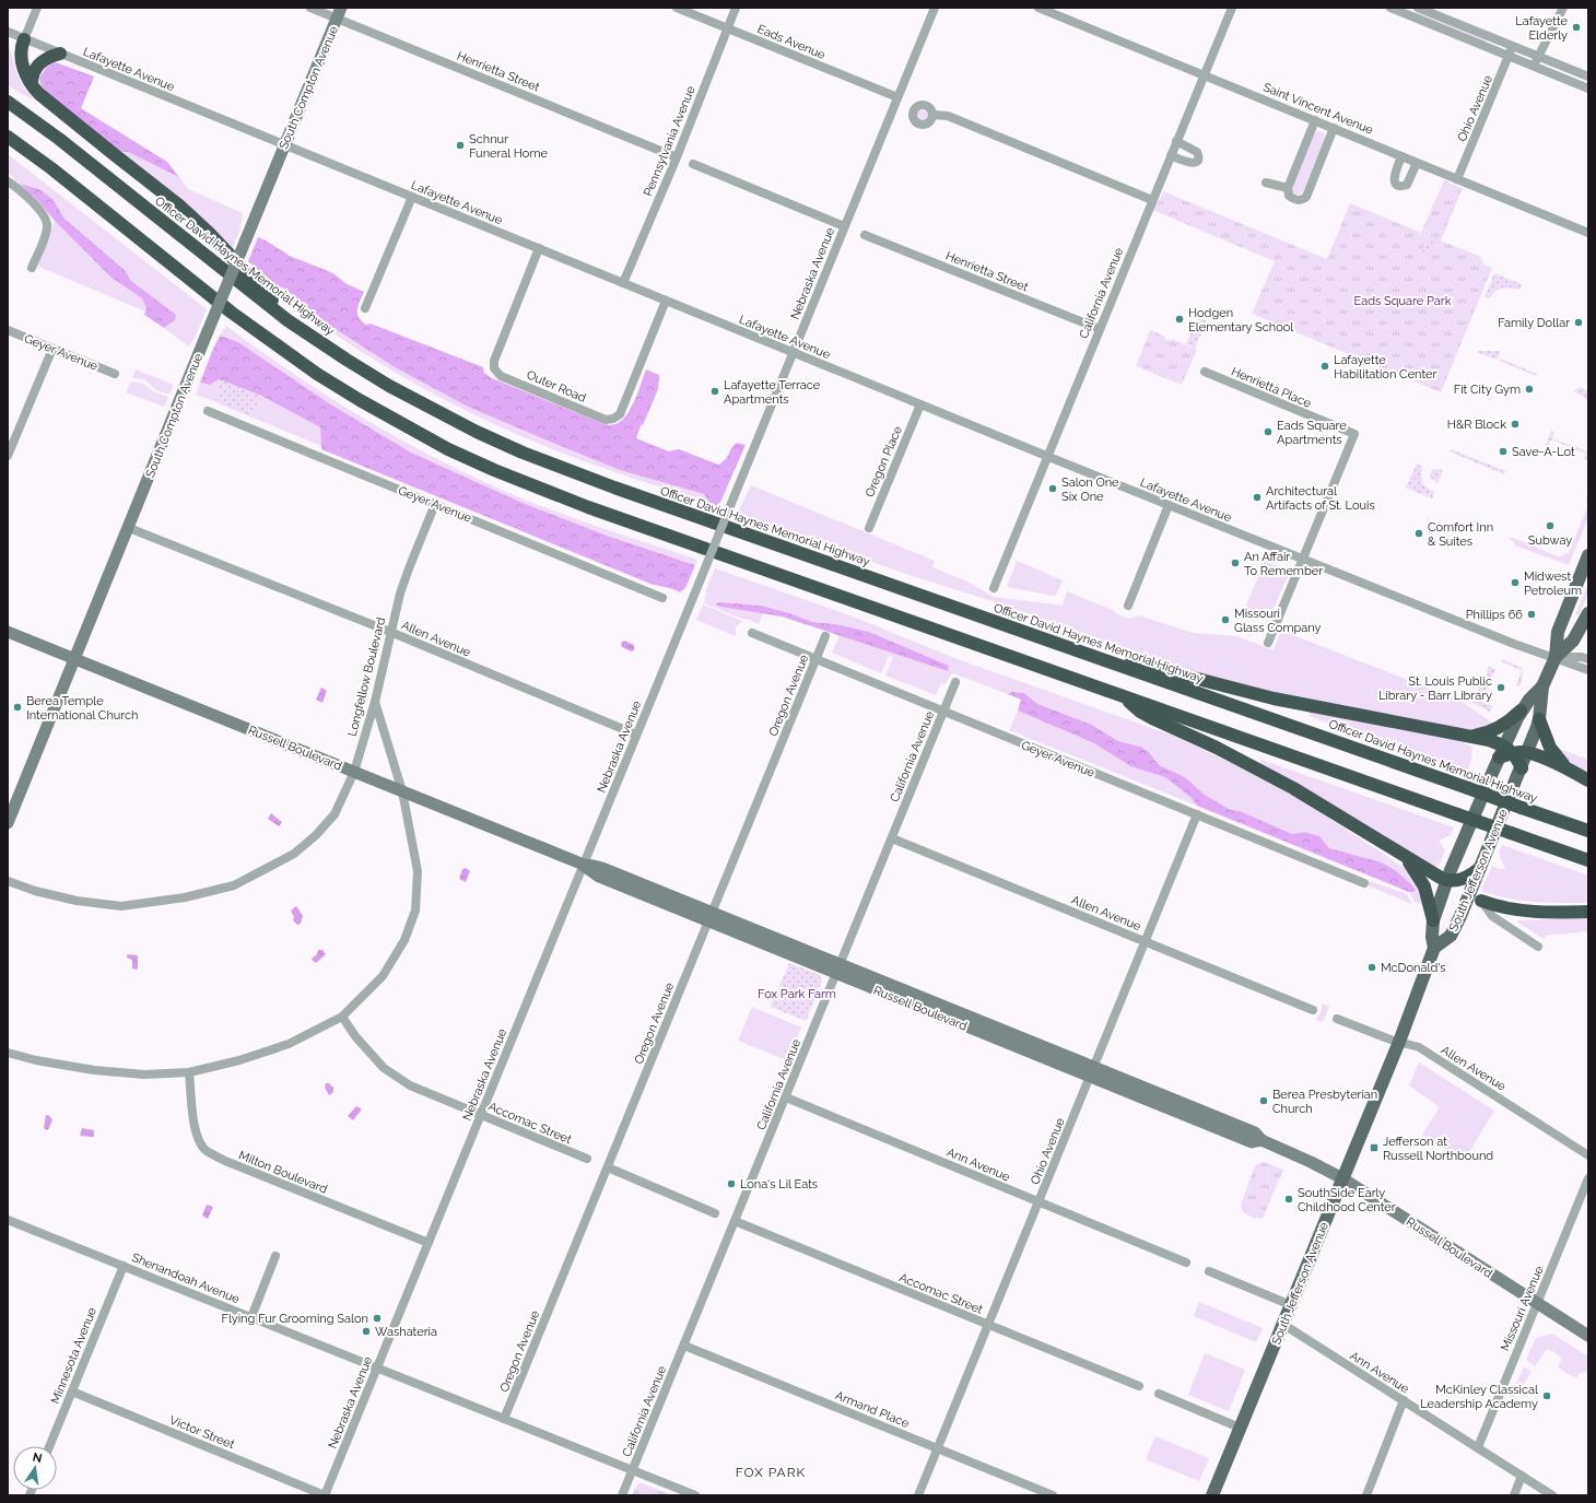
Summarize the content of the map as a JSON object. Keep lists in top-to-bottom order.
{
  "streets": {
    "highway": ["Officer David Haynes Memorial Highway"],
    "main road": ["South Compton Avenue", "Russell Boulevard", "South Jefferson Avenue"],
    "street": [
      "Eads Avenue",
      "Lafayette Avenue",
      "Henrietta Street",
      "Saint Vincent Avenue",
      "Ohio Avenue",
      "Pennsylvania Avenue",
      "Nebraska Avenue",
      "California Avenue",
      "Geyer Avenue",
      "Outer Road",
      "Henrietta Place",
      "Oregon Place",
      "Allen Avenue",
      "Longfellow Boulevard",
      "Oregon Avenue",
      "Accomac Street",
      "Ann Avenue",
      "Milton Boulevard",
      "Shenandoah Avenue",
      "Missouri Avenue",
      "Minnesota Avenue",
      "Armand Place",
      "Victor Street"
    ]
  },
  "crossings": [
    ["Eads Avenue", "Pennsylvania Avenue"],
    ["Eads Avenue", "Nebraska Avenue"],
    ["Lafayette Avenue", "South Compton Avenue"],
    ["Lafayette Avenue", "Pennsylvania Avenue"],
    ["Lafayette Avenue", "Nebraska Avenue"],
    ["Lafayette Avenue", "California Avenue"],
    ["Lafayette Avenue", "Outer Road"],
    ["Lafayette Avenue", "Henrietta Place"],
    ["Lafayette Avenue", "Oregon Place"],
    ["Lafayette Avenue", "South Jefferson Avenue"],
    ["Henrietta Street", "South Compton Avenue"],
    ["Henrietta Street", "Pennsylvania Avenue"],
    ["Henrietta Street", "California Avenue"],
    ["South Compton Avenue", "Allen Avenue"],
    ["South Compton Avenue", "Russell Boulevard"],
    ["Saint Vincent Avenue", "Ohio Avenue"],
    ["Saint Vincent Avenue", "California Avenue"],
    ["Ohio Avenue", "Geyer Avenue"],
    ["Ohio Avenue", "Allen Avenue"],
    ["Ohio Avenue", "Russell Boulevard"],
    ["Ohio Avenue", "Accomac Street"],
    ["Ohio Avenue", "Ann Avenue"],
    ["Ohio Avenue", "Armand Place"],
    ["Nebraska Avenue", "Allen Avenue"],
    ["Nebraska Avenue", "Russell Boulevard"],
    ["Nebraska Avenue", "Accomac Street"],
    ["Nebraska Avenue", "Milton Boulevard"],
    ["Nebraska Avenue", "Shenandoah Avenue"],
    ["Nebraska Avenue", "Victor Street"],
    ["California Avenue", "Geyer Avenue"],
    ["California Avenue", "Allen Avenue"],
    ["California Avenue", "Russell Boulevard"],
    ["California Avenue", "Accomac Street"],
    ["California Avenue", "Ann Avenue"],
    ["California Avenue", "Shenandoah Avenue"],
    ["California Avenue", "Armand Place"],
    ["Geyer Avenue", "Longfellow Boulevard"],
    ["Geyer Avenue", "Oregon Avenue"],
    ["Allen Avenue", "Longfellow Boulevard"],
    ["Allen Avenue", "South Jefferson Avenue"],
    ["Longfellow Boulevard", "Russell Boulevard"],
    ["Oregon Avenue", "Russell Boulevard"],
    ["Oregon Avenue", "Shenandoah Avenue"],
    ["Russell Boulevard", "South Jefferson Avenue"],
    ["Russell Boulevard", "Missouri Avenue"],
    ["South Jefferson Avenue", "Ann Avenue"],
    ["Ann Avenue", "Missouri Avenue"],
    ["Shenandoah Avenue", "Minnesota Avenue"],
    ["Minnesota Avenue", "Victor Street"]
  ],
  "districts": ["FOX PARK"],
  "parks": ["Eads Square Park", "Fox Park Farm"],
  "places": {
    "other": [
      "Lafayette Elderly",
      "Schnur Funeral Home",
      "Hodgen Elementary School",
      "Family Dollar",
      "Lafayette Habilitation Center",
      "Fit City Gym",
      "Lafayette Terrace Apartments",
      "H&R Block",
      "Eads Square Apartments",
      "Save-A-Lot",
      "Salon One Six One",
      "Architectural Artifacts of St. Louis",
      "Subway",
      "Comfort Inn & Suites",
      "An Affair To Remember",
      "Midwest Petroleum",
      "Phillips 66",
      "Missouri Glass Company",
      "St. Louis Public Library - Barr Library",
      "Berea Temple International Church",
      "McDonald's",
      "Berea Presbyterian Church",
      "Lona's Lil Eats",
      "SouthSide Early Childhood Center",
      "Flying Fur Grooming Salon",
      "Washateria",
      "McKinley Classical Leadership Academy"
    ],
    "transit": ["Jefferson at Russell Northbound"]
  },
  "north": "top"
}
